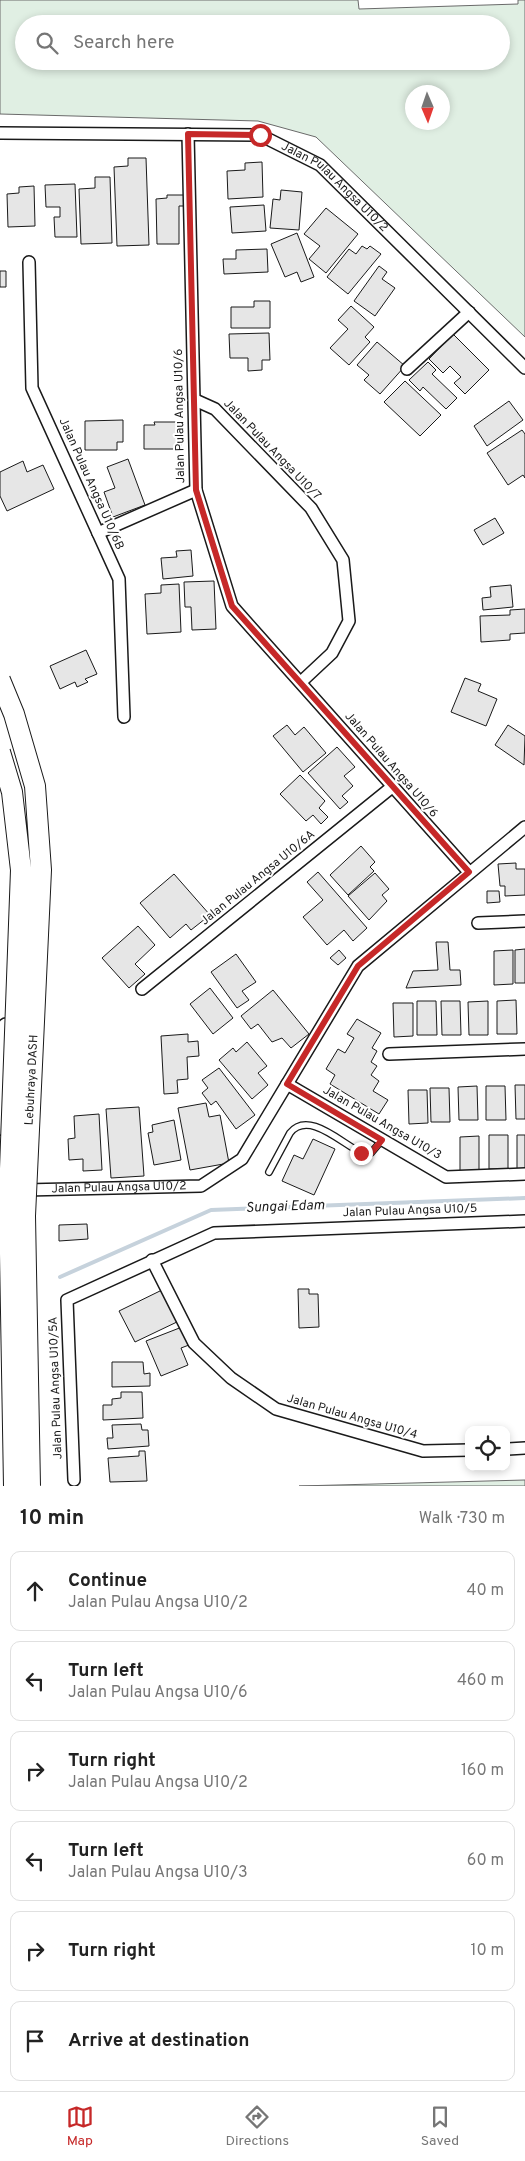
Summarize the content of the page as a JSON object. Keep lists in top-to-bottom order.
{
  "streets": {
    "highway": ["Lebuhraya DASH"],
    "street": [
      "Jalan Pulau Angsa U10/2",
      "Jalan Pulau Angsa U10/6",
      "Jalan Pulau Angsa U10/7",
      "Jalan Pulau Angsa U10/6B",
      "Jalan Pulau Angsa U10/6A",
      "Jalan Pulau Angsa U10/3",
      "Jalan Pulau Angsa U10/5",
      "Jalan Pulau Angsa U10/5A",
      "Jalan Pulau Angsa U10/4"
    ]
  },
  "crossings": [
    ["Jalan Pulau Angsa U10/2", "Jalan Pulau Angsa U10/6"],
    ["Jalan Pulau Angsa U10/2", "Jalan Pulau Angsa U10/3"],
    ["Jalan Pulau Angsa U10/6", "Jalan Pulau Angsa U10/7"],
    ["Jalan Pulau Angsa U10/6", "Jalan Pulau Angsa U10/6A"],
    ["Jalan Pulau Angsa U10/5", "Jalan Pulau Angsa U10/5A"],
    ["Jalan Pulau Angsa U10/5", "Jalan Pulau Angsa U10/4"],
    ["Jalan Pulau Angsa U10/5A", "Jalan Pulau Angsa U10/4"]
  ],
  "water": ["Sungai Edam"],
  "north": "bottom",
  "page": {
    "search": "Search here",
    "heading": ["10 min", "Walk · 730 m"],
    "list": [
      ["Continue", "Jalan Pulau Angsa U10/2", "40 m"],
      ["Turn left", "Jalan Pulau Angsa U10/6", "460 m"],
      ["Turn right", "Jalan Pulau Angsa U10/2", "160 m"],
      ["Turn left", "Jalan Pulau Angsa U10/3", "60 m"],
      ["Turn right", "10 m"],
      "Arrive at destination"
    ],
    "nav": ["Map", "Directions", "Saved"]
  }
}
